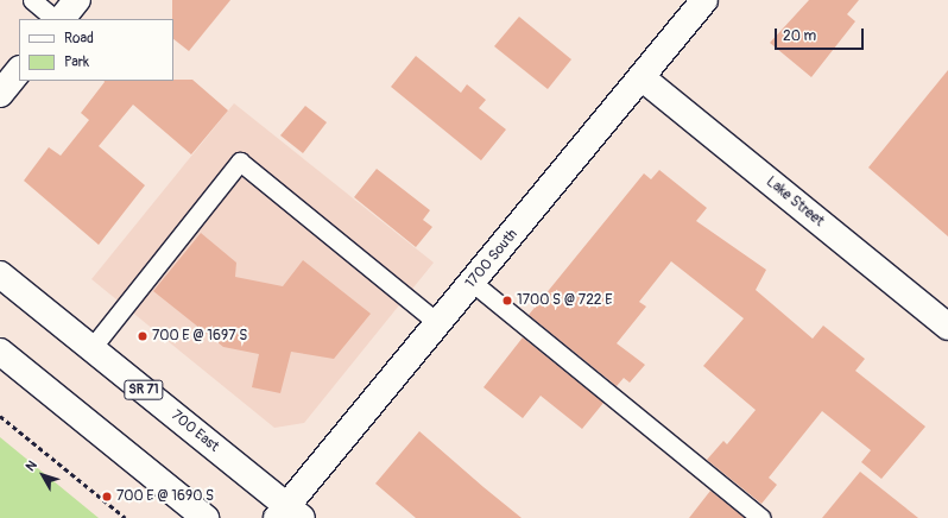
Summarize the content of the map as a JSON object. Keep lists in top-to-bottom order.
{
  "streets": {
    "street": [
      "Lake Street",
      "1700 South",
      "SR 71",
      "700 East"
    ]
  },
  "crossings": [
    ["Lake Street", "1700 South"],
    ["1700 South", "700 East"]
  ],
  "places": ["1700 S @ 722 E", "700 E @ 1697 S", "700 E @ 1690 S"],
  "legend": ["Road", "Park"],
  "scale_bar": "20 m",
  "north": "top left"
}
